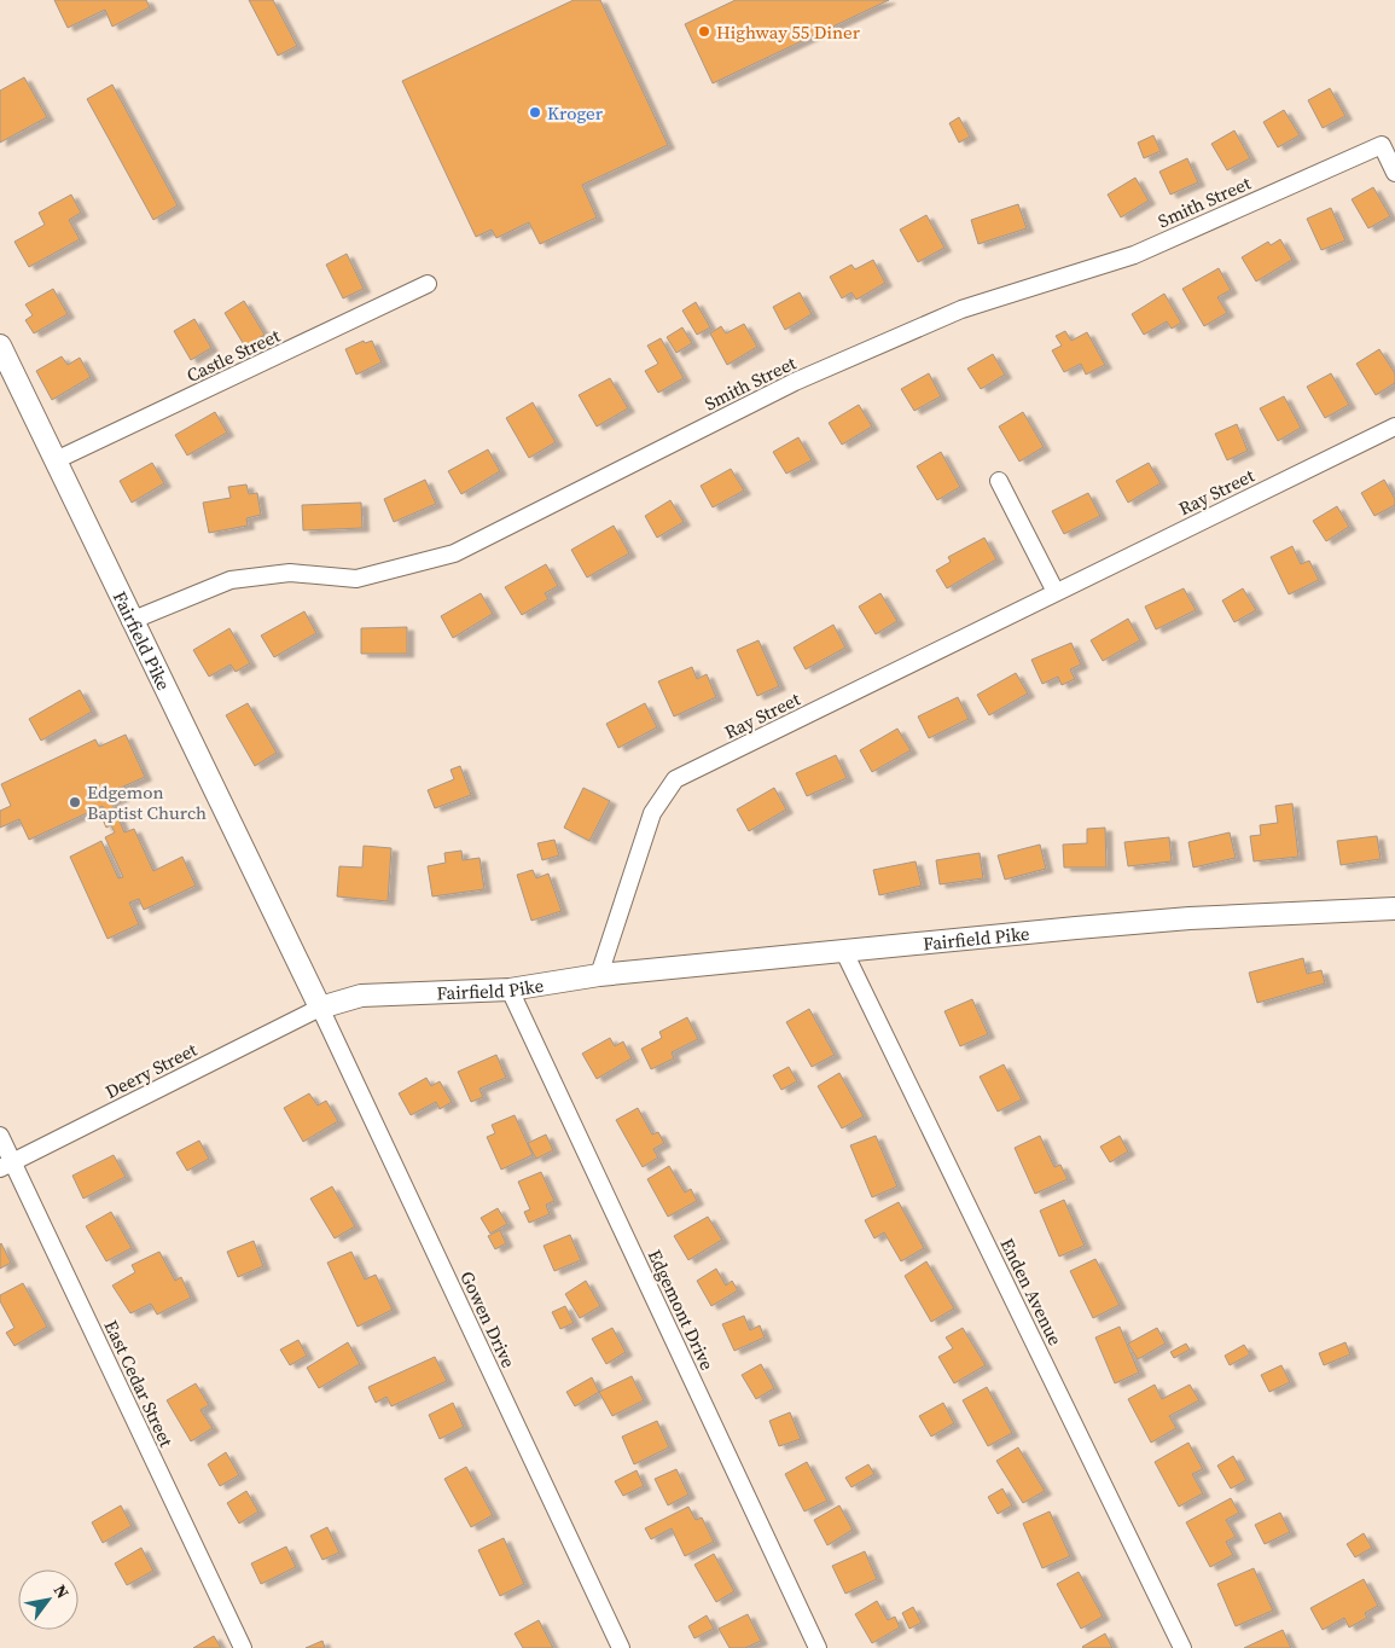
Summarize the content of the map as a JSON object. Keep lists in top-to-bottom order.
{
  "streets": {
    "street": [
      "Smith Street",
      "Castle Street",
      "Ray Street",
      "Fairfield Pike",
      "Deery Street",
      "Enden Avenue",
      "Edgemont Drive",
      "Gowen Drive",
      "East Cedar Street"
    ]
  },
  "crossings": [
    ["Smith Street", "Fairfield Pike"],
    ["Castle Street", "Fairfield Pike"],
    ["Ray Street", "Fairfield Pike"],
    ["Fairfield Pike", "Deery Street"],
    ["Fairfield Pike", "Enden Avenue"],
    ["Fairfield Pike", "Edgemont Drive"],
    ["Fairfield Pike", "Gowen Drive"],
    ["Deery Street", "Gowen Drive"],
    ["Deery Street", "East Cedar Street"]
  ],
  "places": ["Highway 55 Diner", "Kroger", "Edgemon Baptist Church"],
  "north": "top right"
}
